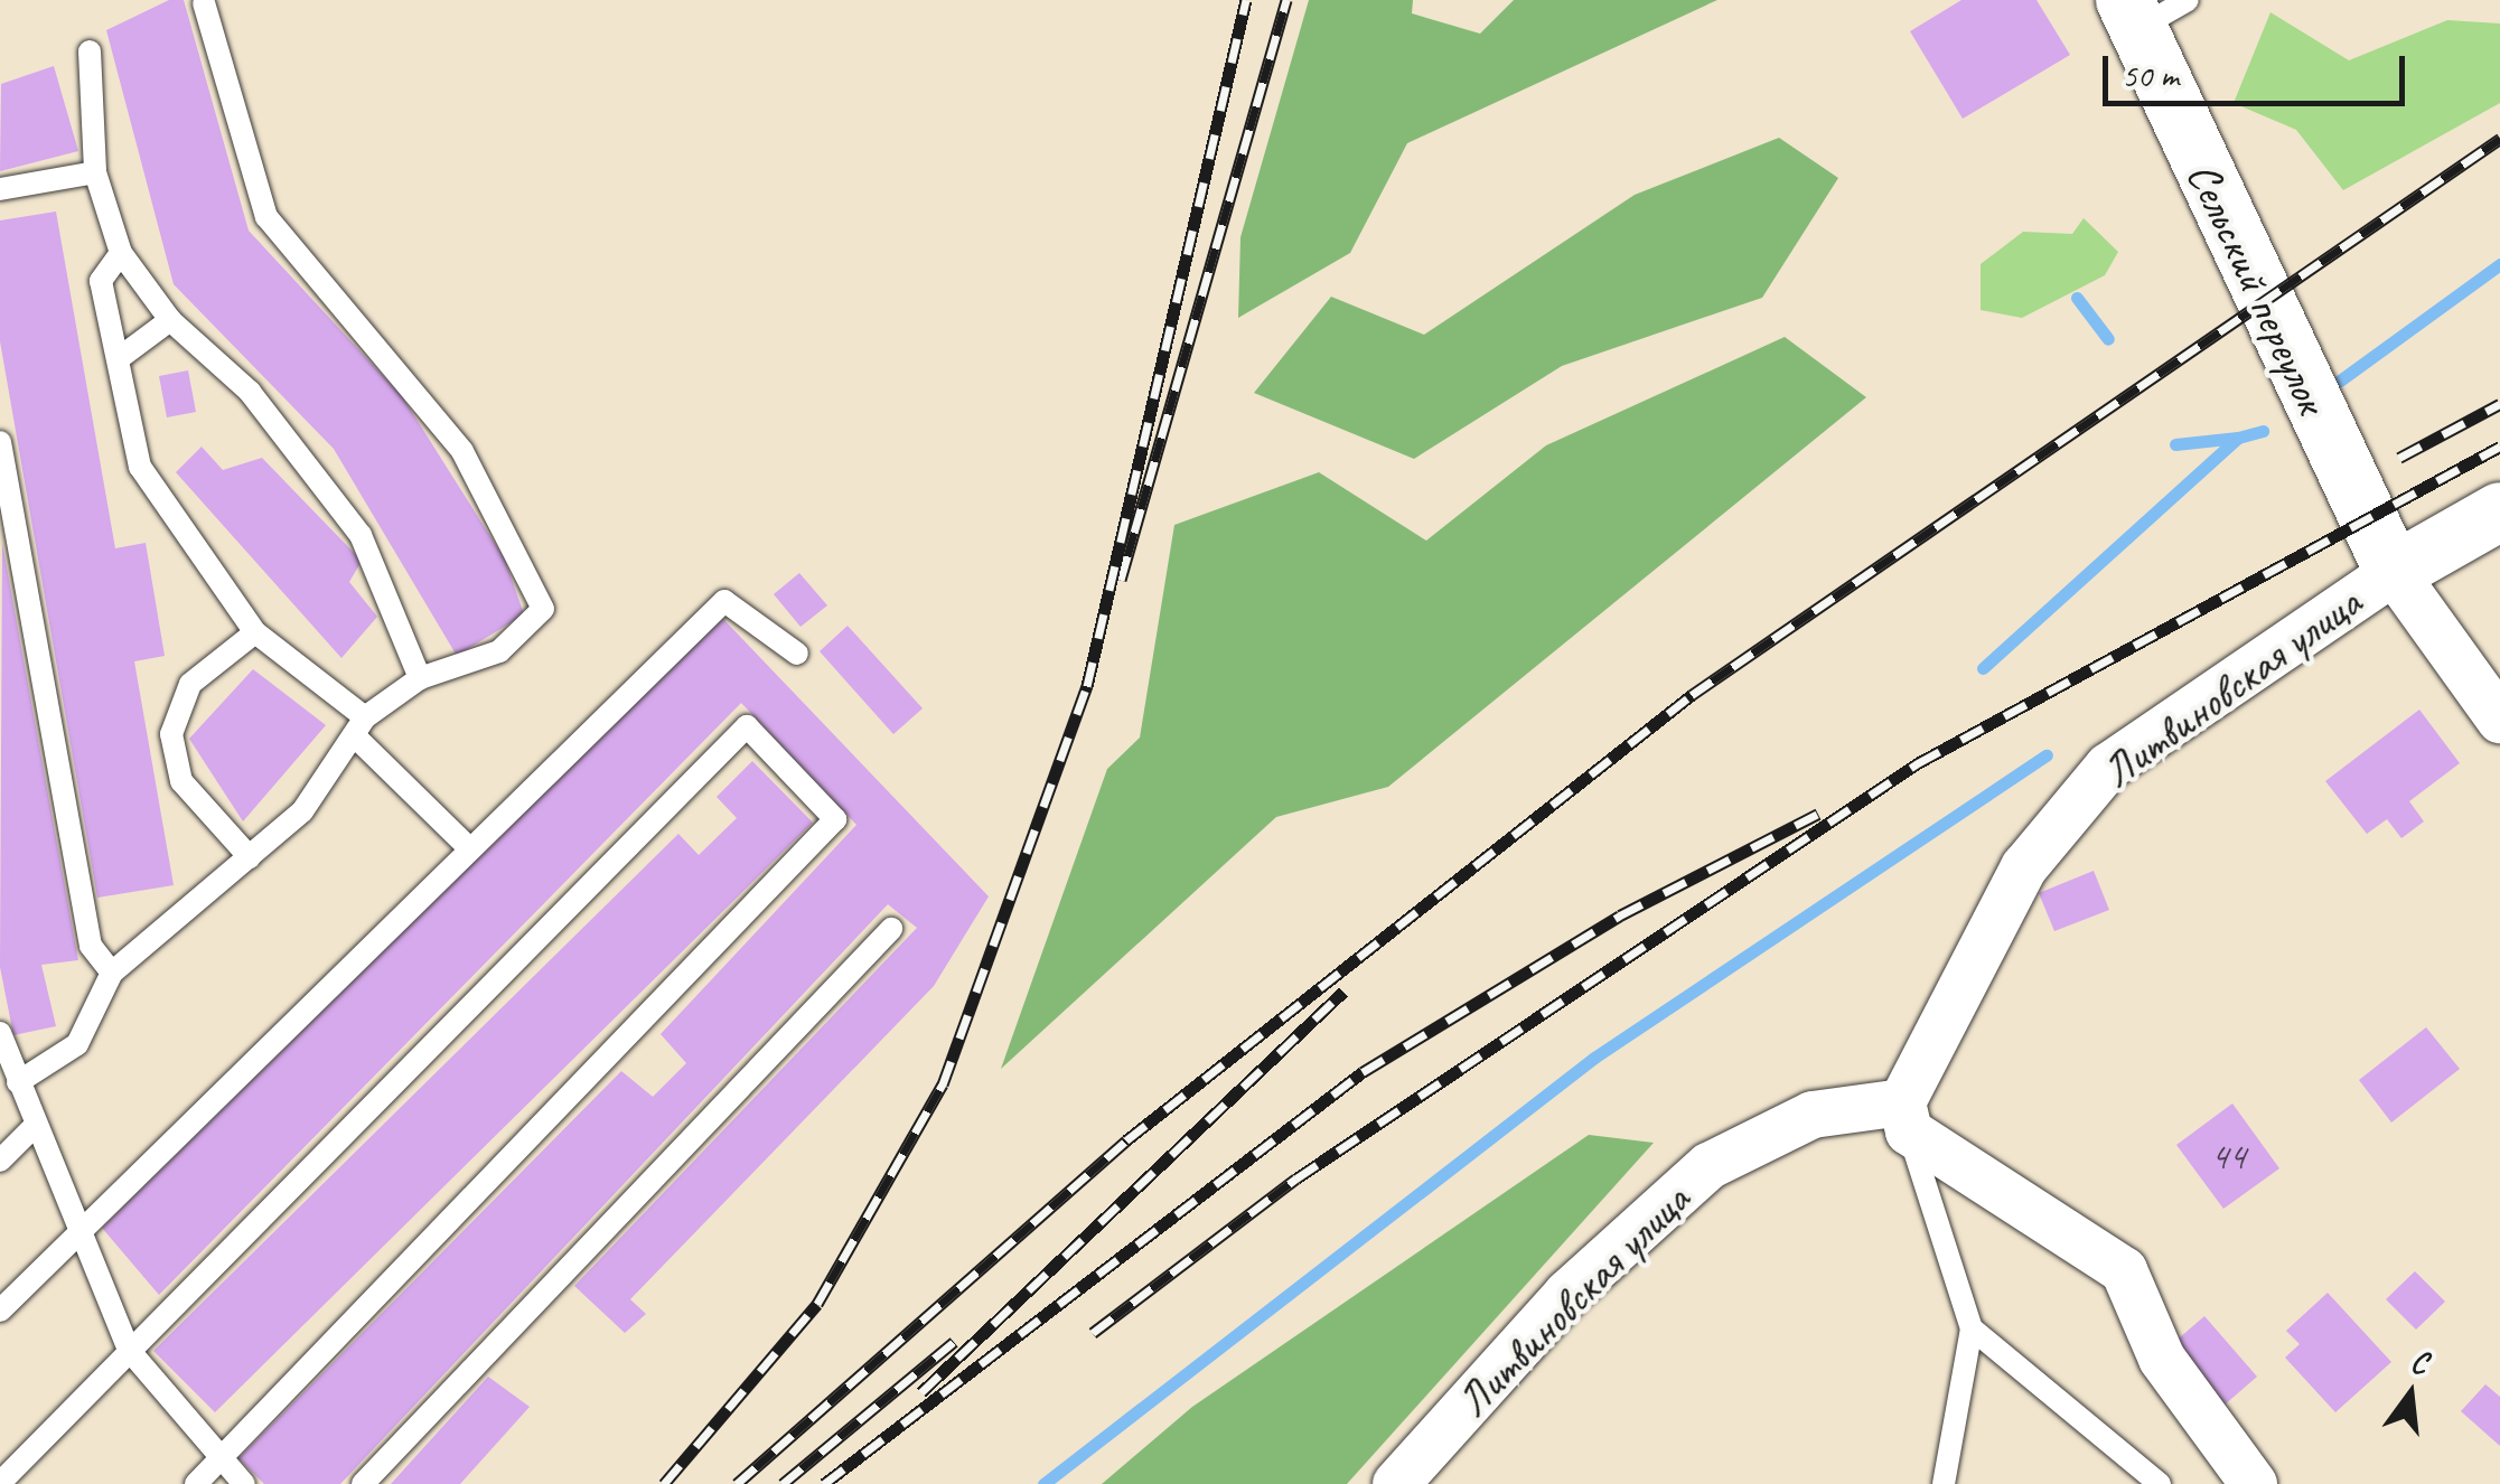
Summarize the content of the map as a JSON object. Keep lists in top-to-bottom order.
{
  "streets": {
    "street": ["Сельский переулок", "Литвиновская улица"]
  },
  "crossings": [
    ["Сельский переулок", "Литвиновская улица"]
  ],
  "house_numbers": ["44"],
  "scale_bar": "50 m",
  "north": "top"
}
